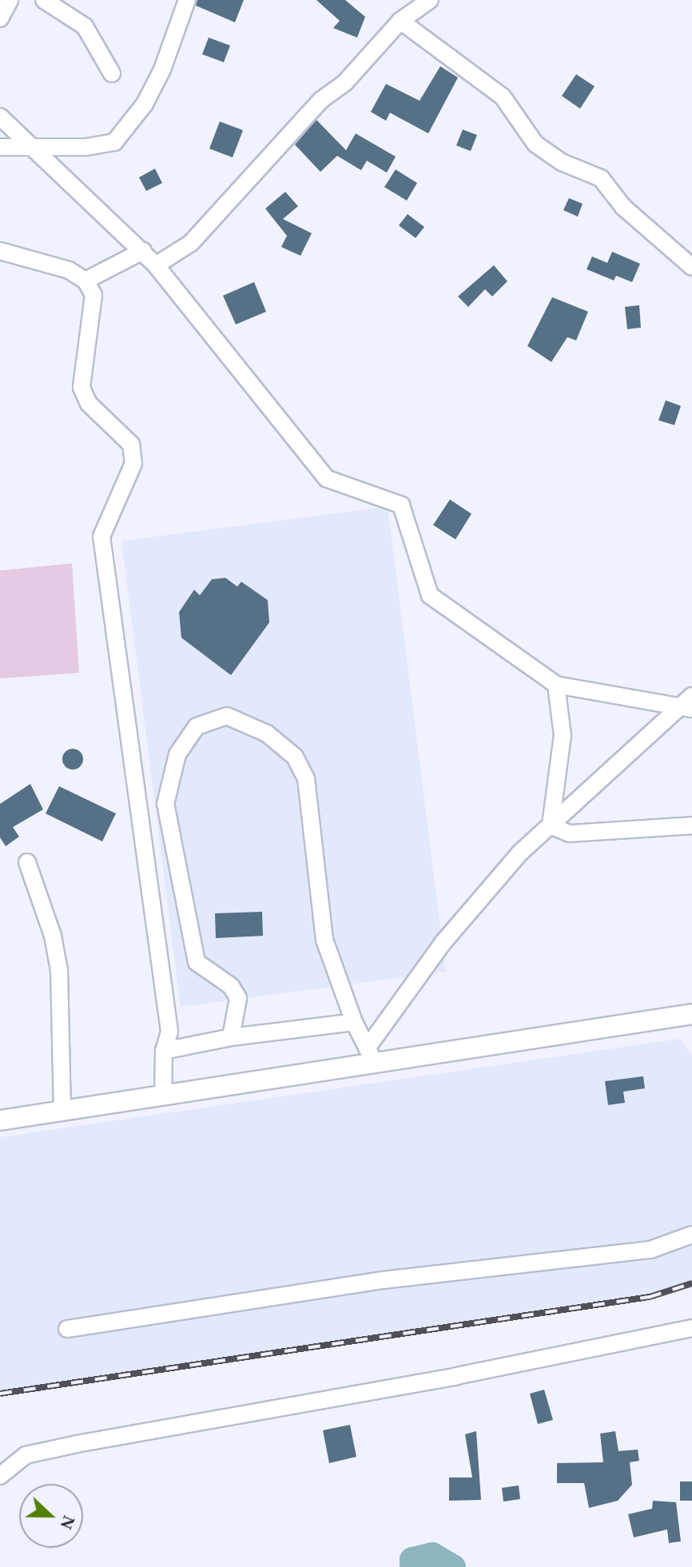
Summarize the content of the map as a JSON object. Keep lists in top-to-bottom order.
{
  "north": "right"
}
